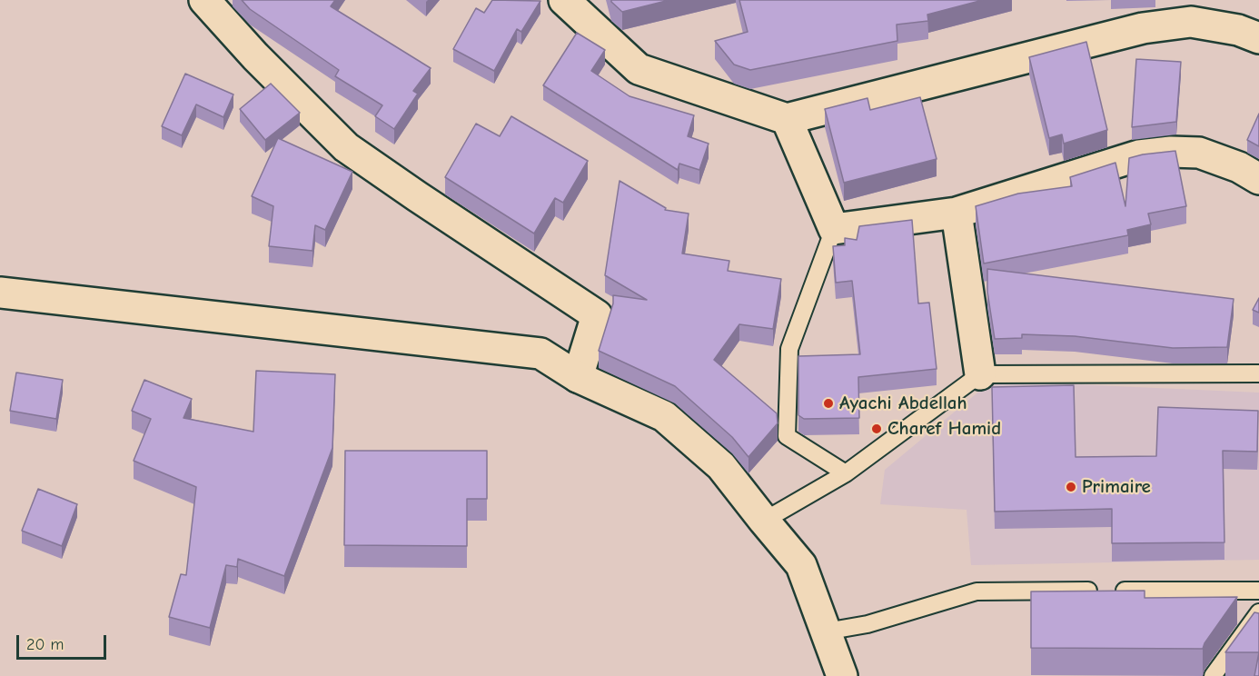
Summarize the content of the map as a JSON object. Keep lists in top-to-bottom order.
{
  "places": ["Ayachi Abdellah", "Charef Hamid", "Primaire"],
  "scale_bar": "20 m"
}
